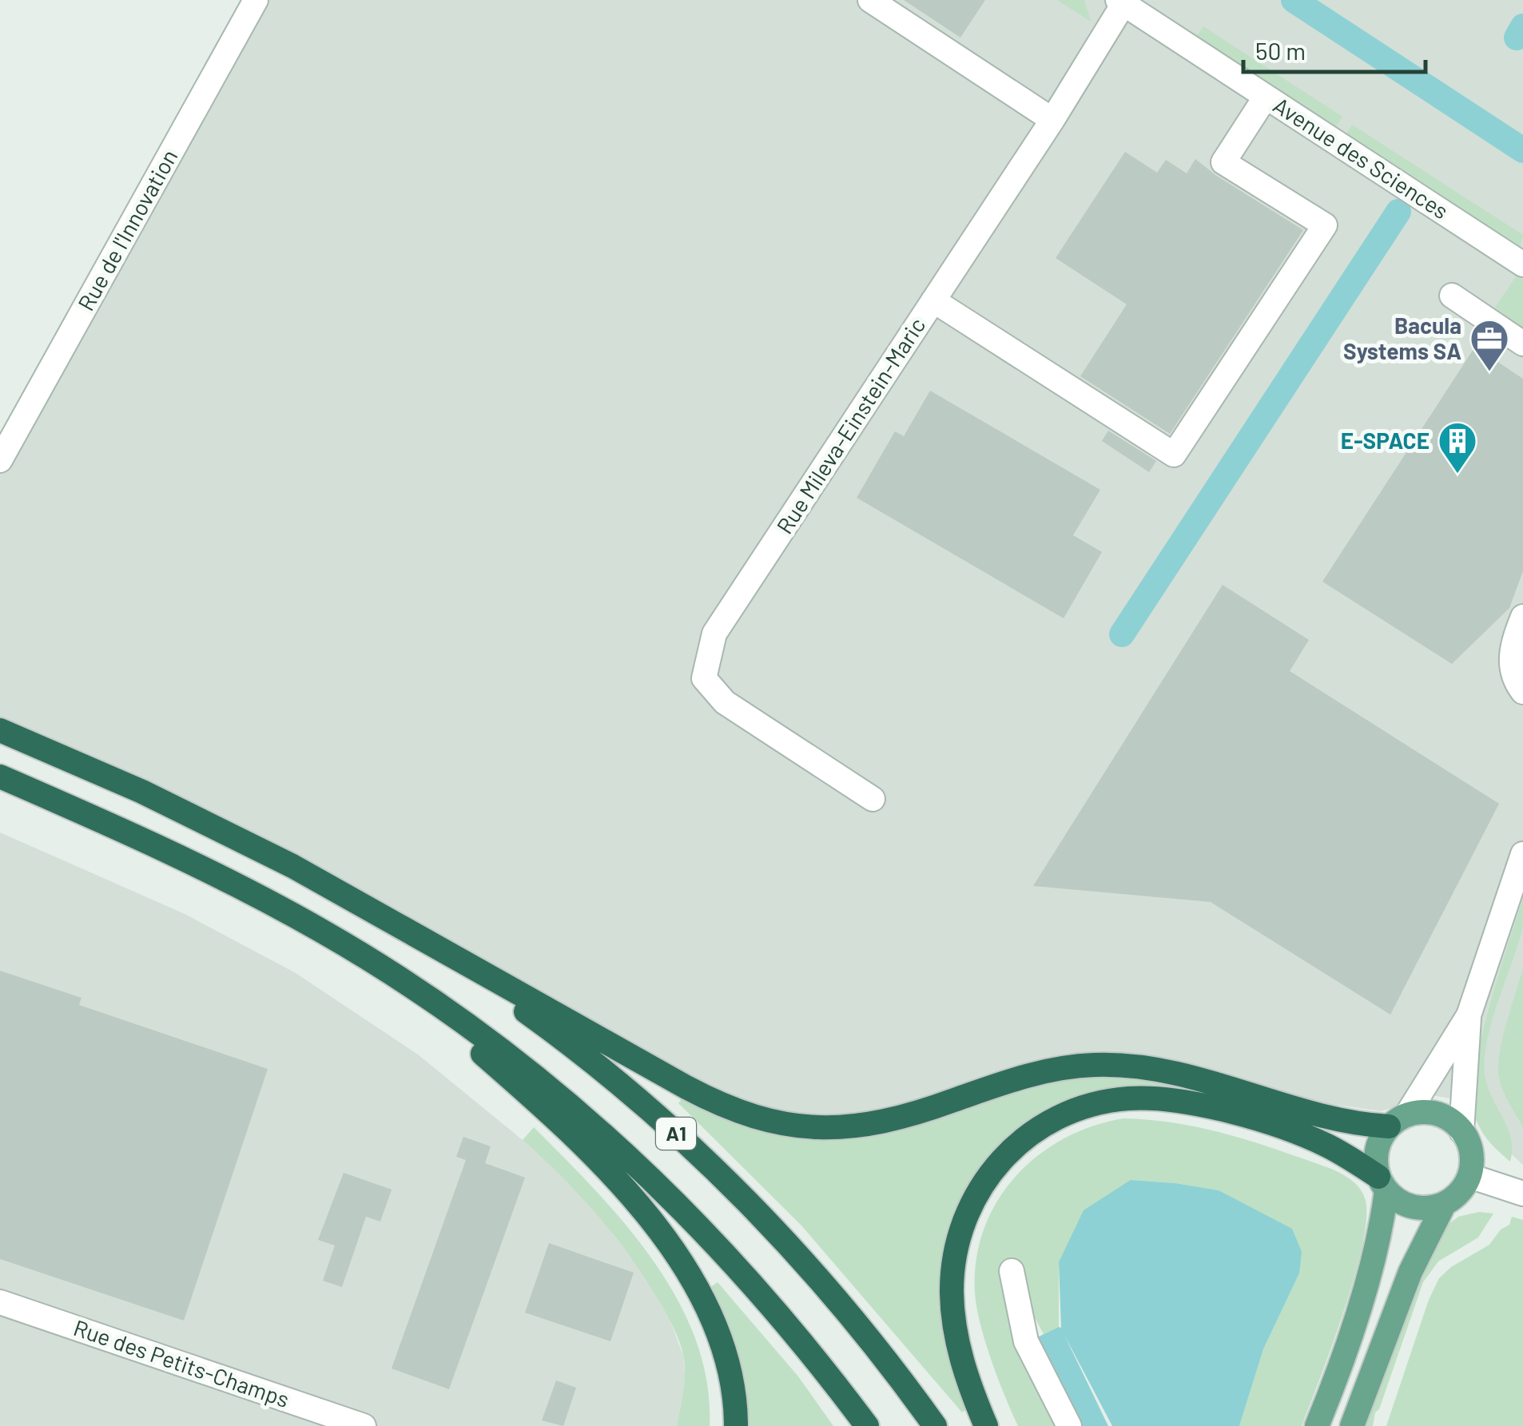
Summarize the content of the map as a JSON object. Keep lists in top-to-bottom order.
{
  "streets": {
    "highway": ["A1"],
    "street": [
      "Avenue des Sciences",
      "Rue de l'Innovation",
      "Rue Mileva-Einstein-Maric",
      "Rue des Petits-Champs"
    ]
  },
  "crossings": [
    ["Avenue des Sciences", "Rue Mileva-Einstein-Maric"]
  ],
  "places": {
    "office": ["Bacula Systems SA"],
    "building": ["E-SPACE"]
  },
  "scale_bar": "50 m"
}
